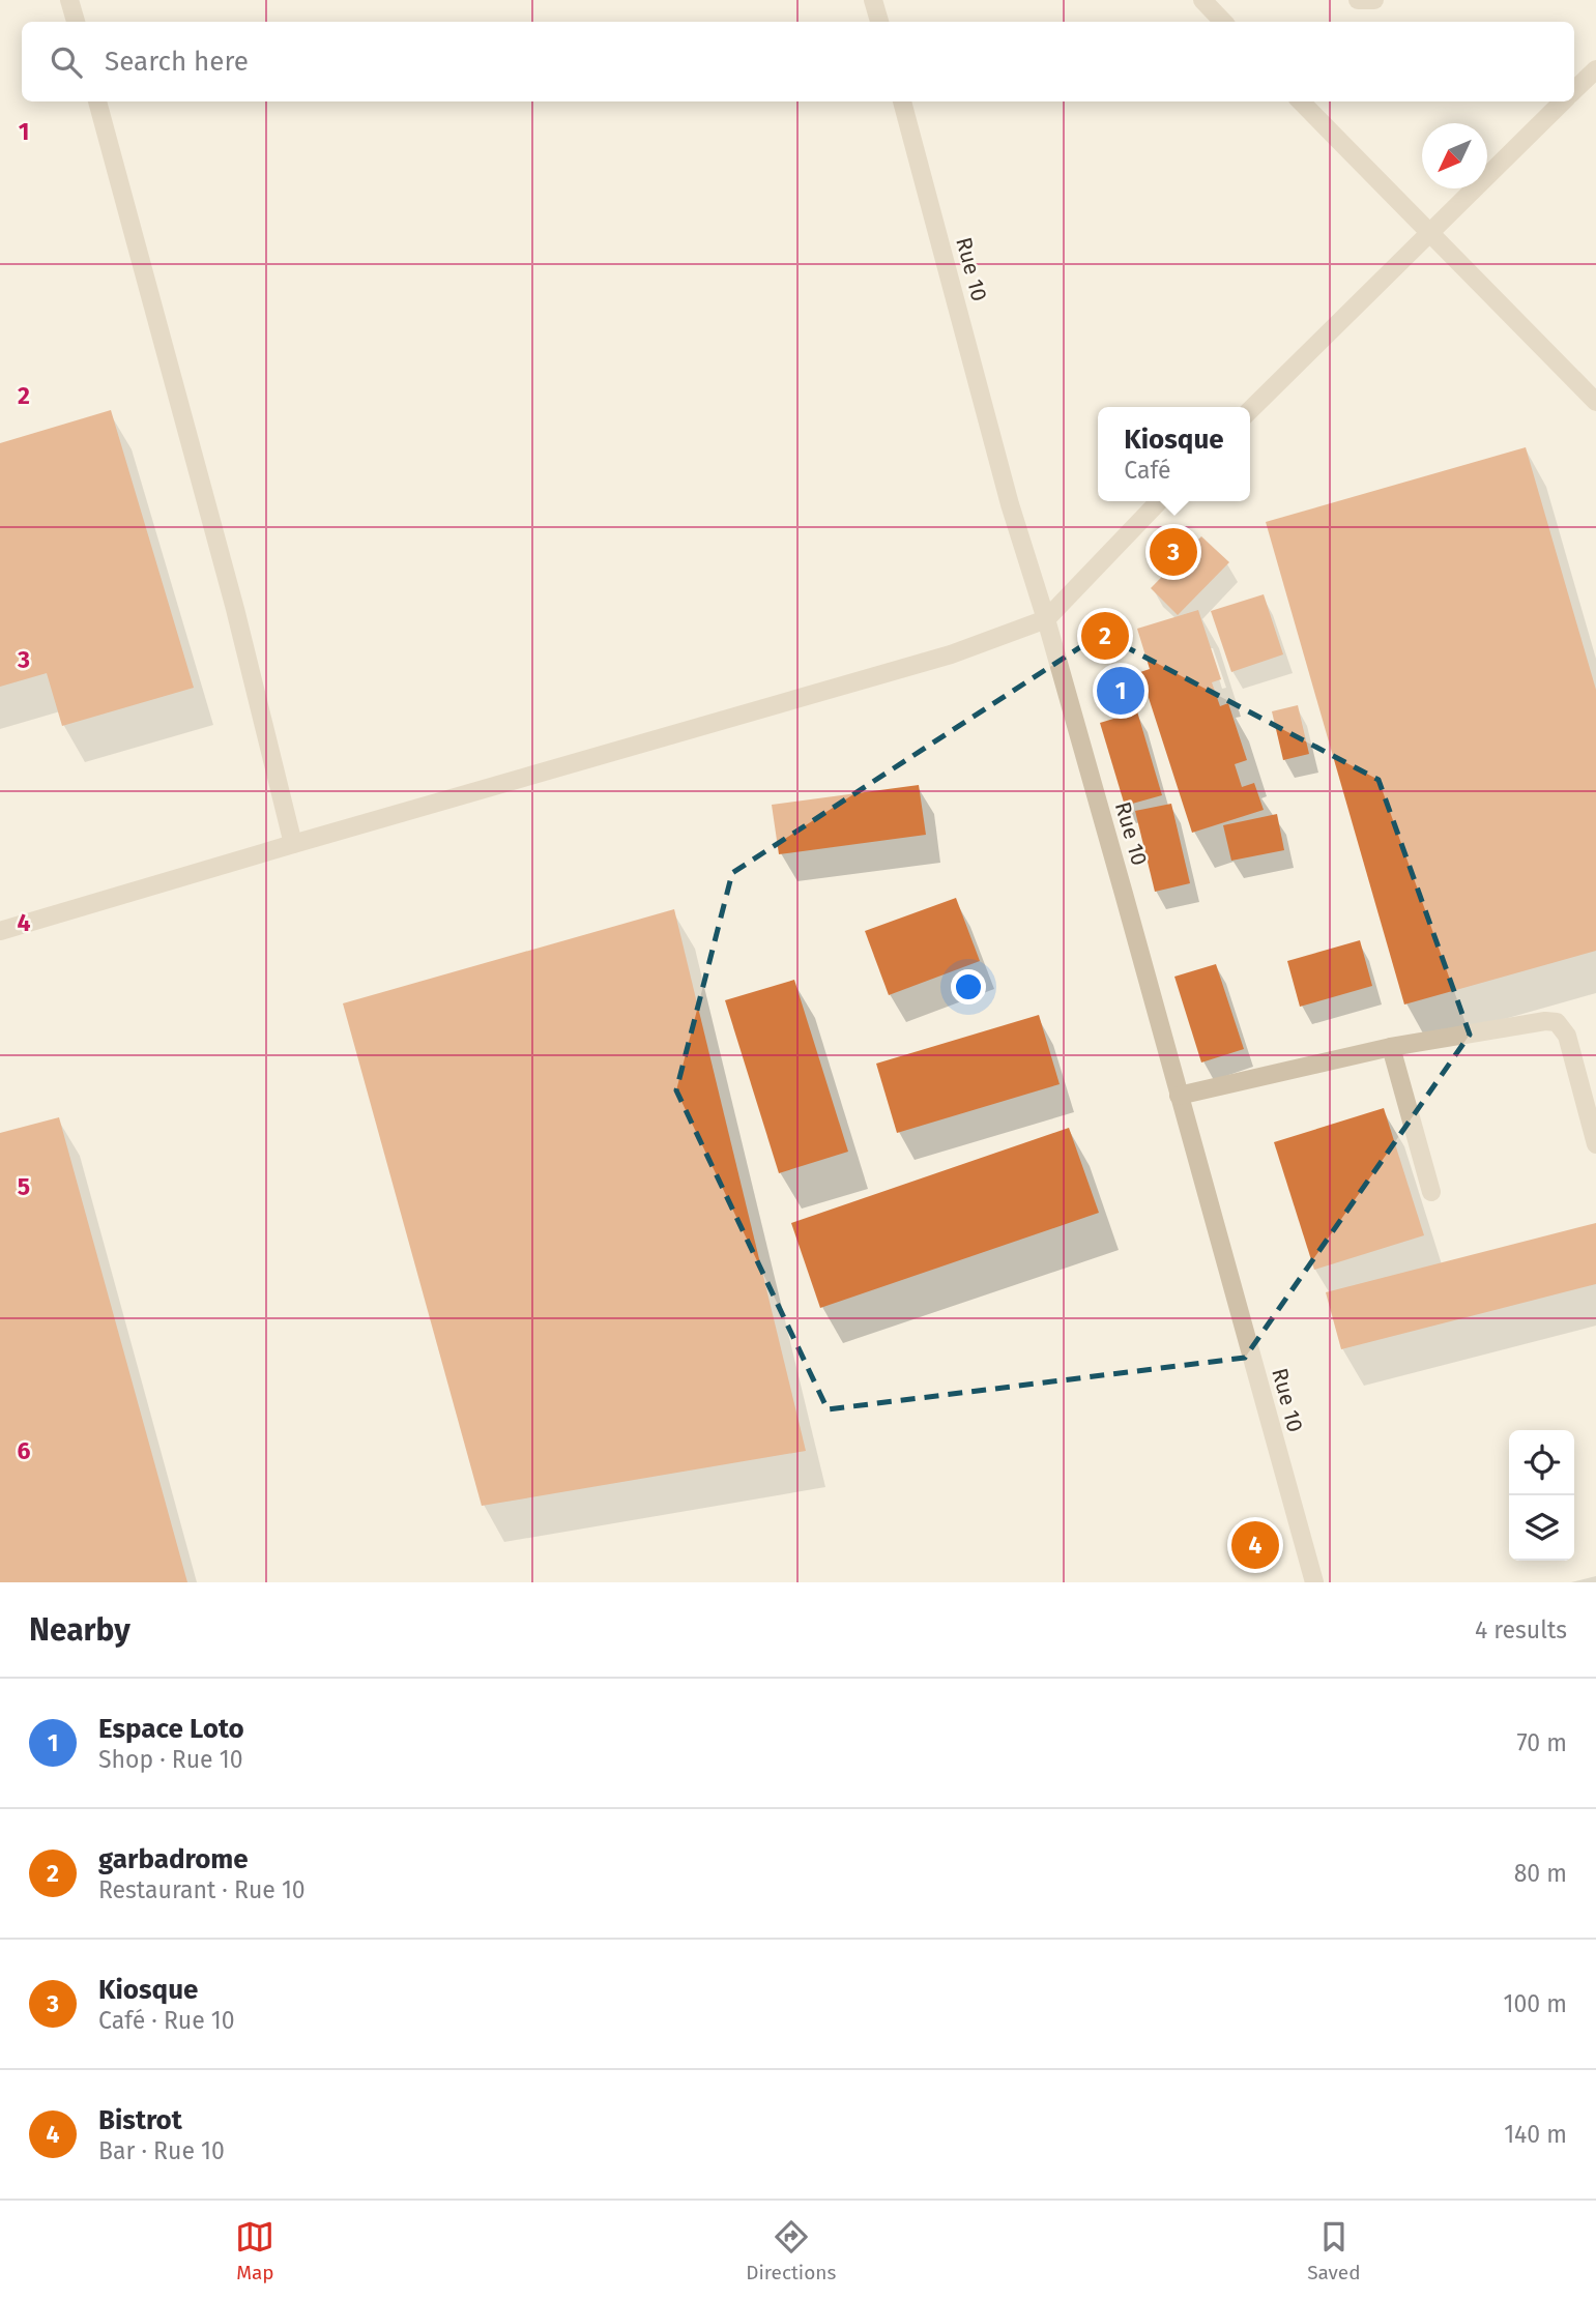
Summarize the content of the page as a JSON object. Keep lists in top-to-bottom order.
{
  "streets": {
    "street": ["Rue 10"]
  },
  "north": "bottom left",
  "page": {
    "search": "Search here",
    "popup": ["Kiosque", "Café"],
    "pins": [
      "3",
      "2",
      "1",
      "4"
    ],
    "heading": ["Nearby", "4 results"],
    "list": [
      {
        "mark": "1",
        "name": "Espace Loto",
        "note": "Shop · Rue 10",
        "value": "70 m"
      },
      {
        "mark": "2",
        "name": "garbadrome",
        "note": "Restaurant · Rue 10",
        "value": "80 m"
      },
      {
        "mark": "3",
        "name": "Kiosque",
        "note": "Café · Rue 10",
        "value": "100 m"
      },
      {
        "mark": "4",
        "name": "Bistrot",
        "note": "Bar · Rue 10",
        "value": "140 m"
      }
    ],
    "nav": ["Map", "Directions", "Saved"]
  },
  "grid": {
    "rows": [
      "1",
      "2",
      "3",
      "4",
      "5",
      "6"
    ]
  }
}
